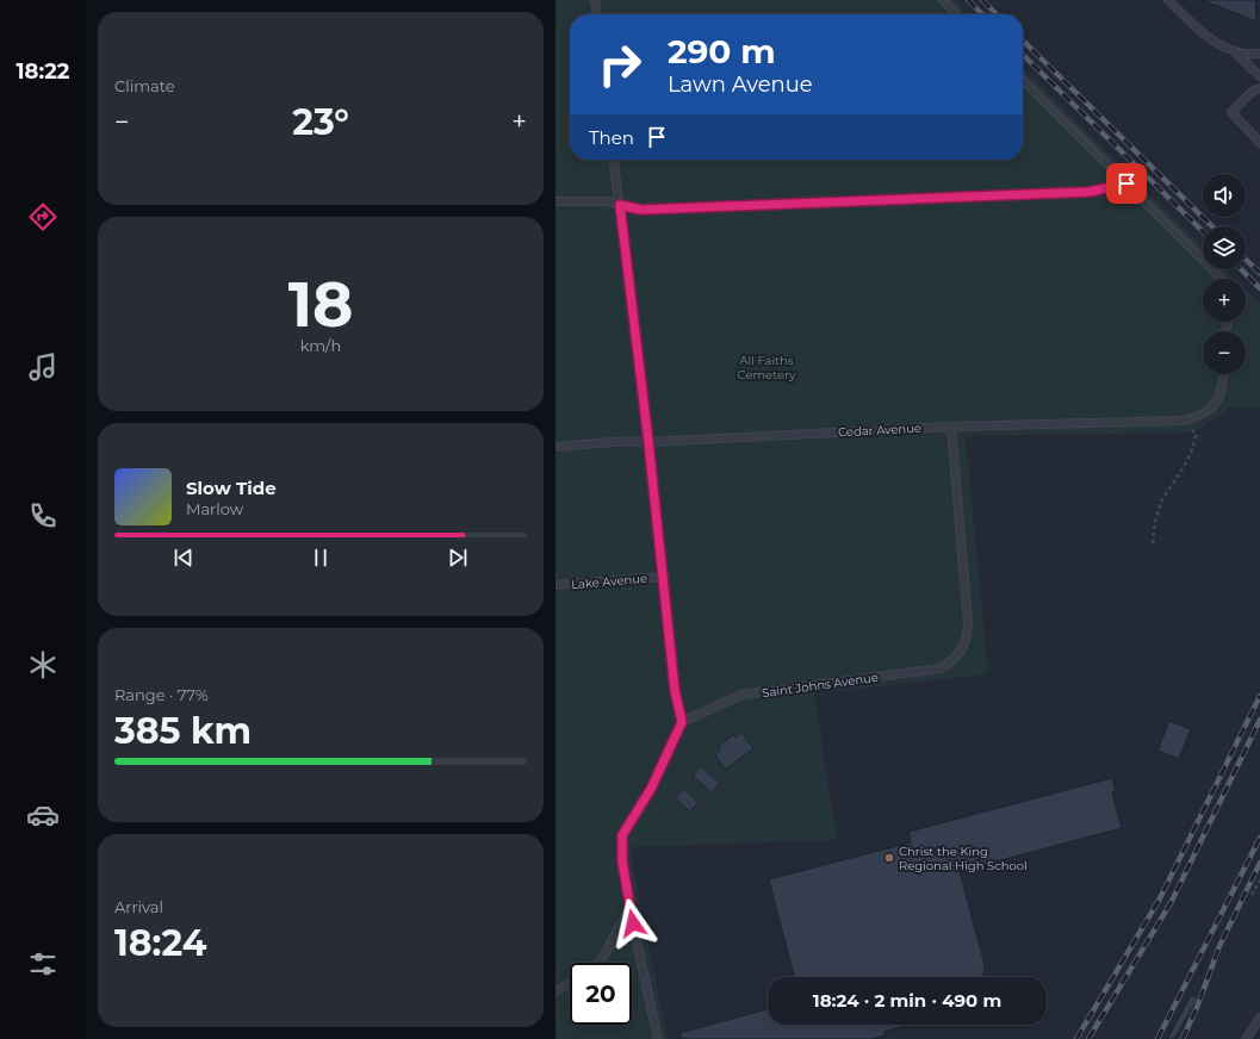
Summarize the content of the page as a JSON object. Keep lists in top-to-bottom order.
{
  "streets": {
    "lane": ["Cedar Avenue", "Lake Avenue", "Saint Johns Avenue"]
  },
  "crossings": [
    ["Cedar Avenue", "Saint Johns Avenue"]
  ],
  "parks": ["All Faiths Cemetery"],
  "places": ["Christ the King Regional High School"],
  "page": {
    "tabs": "18:22",
    "tile": [
      "Climate",
      ["18", "km/h"],
      ["Range · 77%", "385 km"],
      ["Arrival", "18:24"]
    ],
    "turn": ["290 m", "Lawn Avenue"],
    "heat": ["−", "23°", "+"],
    "then": "Then",
    "map_buttons": ["+", "−"],
    "song": ["Slow Tide", "Marlow"],
    "limit": "20",
    "trip": "18:24 · 2 min · 490 m"
  }
}
